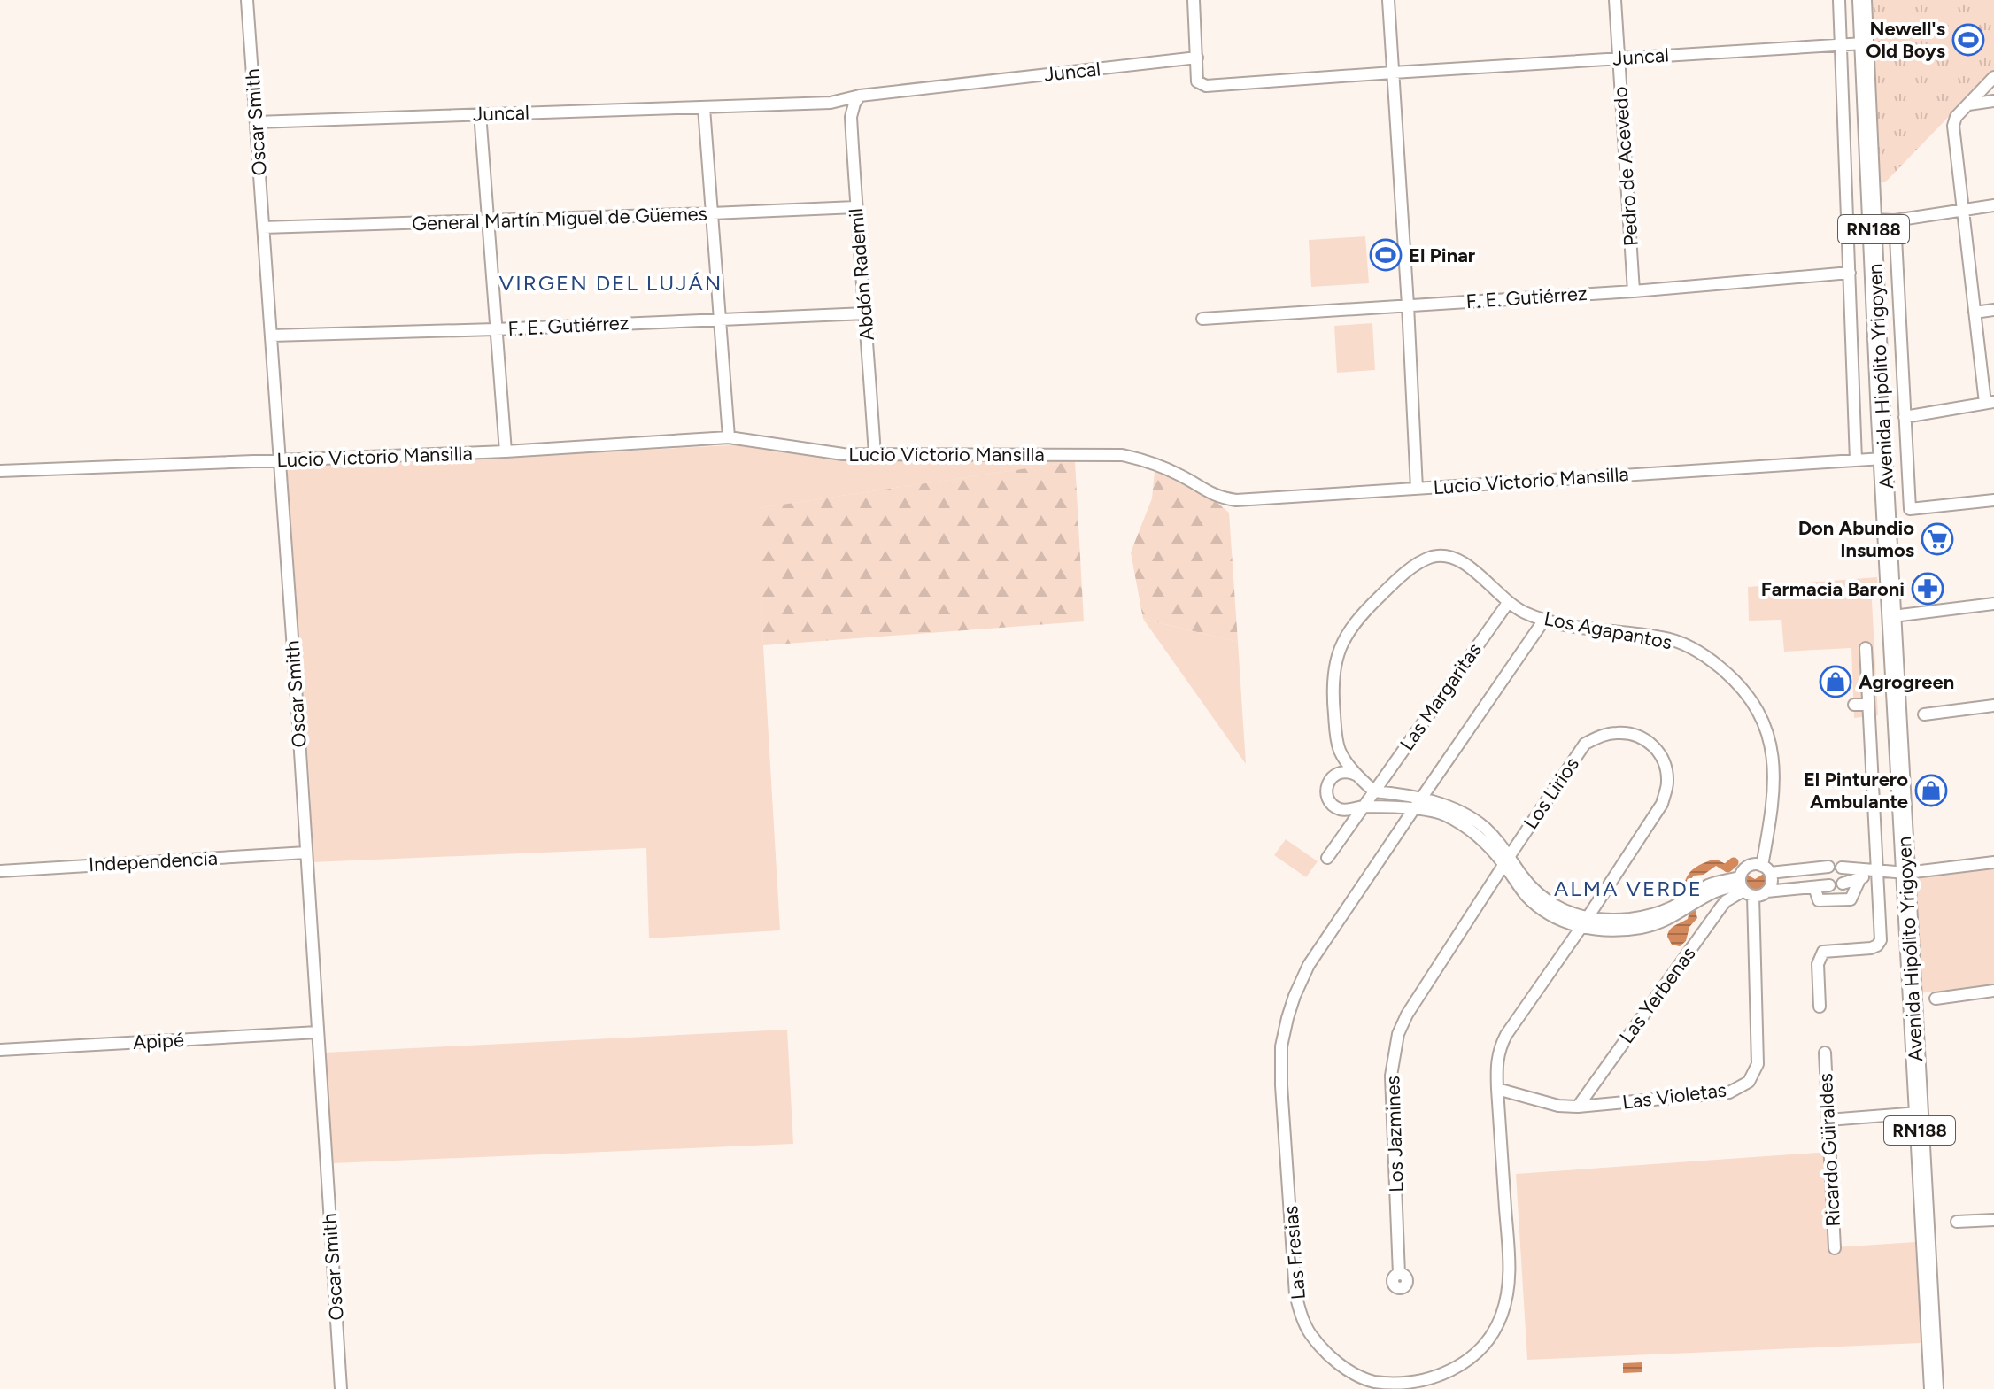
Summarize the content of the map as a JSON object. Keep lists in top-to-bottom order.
{
  "streets": {
    "main road": ["RN188", "Avenida Hipólito Yrigoyen"],
    "street": [
      "Juncal",
      "Oscar Smith",
      "Pedro de Acevedo",
      "General Martín Miguel de Güemes",
      "Abdón Rademil",
      "F. E. Gutiérrez",
      "Lucio Victorio Mansilla",
      "Los Agapantos",
      "Las Margaritas",
      "Los Lirios",
      "Independencia",
      "Las Yerbenas",
      "Apipé",
      "Las Violetas",
      "Los Jazmines",
      "Ricardo Güiraldes",
      "Las Fresias"
    ]
  },
  "crossings": [
    ["Juncal", "Oscar Smith"],
    ["Juncal", "Pedro de Acevedo"],
    ["Juncal", "Abdón Rademil"],
    ["Juncal", "Avenida Hipólito Yrigoyen"],
    ["Oscar Smith", "General Martín Miguel de Güemes"],
    ["Oscar Smith", "F. E. Gutiérrez"],
    ["Oscar Smith", "Lucio Victorio Mansilla"],
    ["Oscar Smith", "Independencia"],
    ["Oscar Smith", "Apipé"],
    ["Pedro de Acevedo", "F. E. Gutiérrez"],
    ["General Martín Miguel de Güemes", "Abdón Rademil"],
    ["Abdón Rademil", "F. E. Gutiérrez"],
    ["Abdón Rademil", "Lucio Victorio Mansilla"],
    ["Avenida Hipólito Yrigoyen", "Lucio Victorio Mansilla"],
    ["Los Agapantos", "Las Margaritas"],
    ["Los Agapantos", "Las Yerbenas"],
    ["Los Agapantos", "Las Violetas"],
    ["Los Lirios", "Los Jazmines"],
    ["Los Lirios", "Las Fresias"],
    ["Las Yerbenas", "Las Violetas"],
    ["Las Violetas", "Las Fresias"]
  ],
  "districts": ["VIRGEN DEL LUJÁN", "ALMA VERDE"],
  "places": {
    "sports": ["Newell's Old Boys", "El Pinar"],
    "supermarket": ["Don Abundio Insumos"],
    "pharmacy": ["Farmacia Baroni"],
    "shop": ["Agrogreen", "El Pinturero Ambulante"]
  }
}
